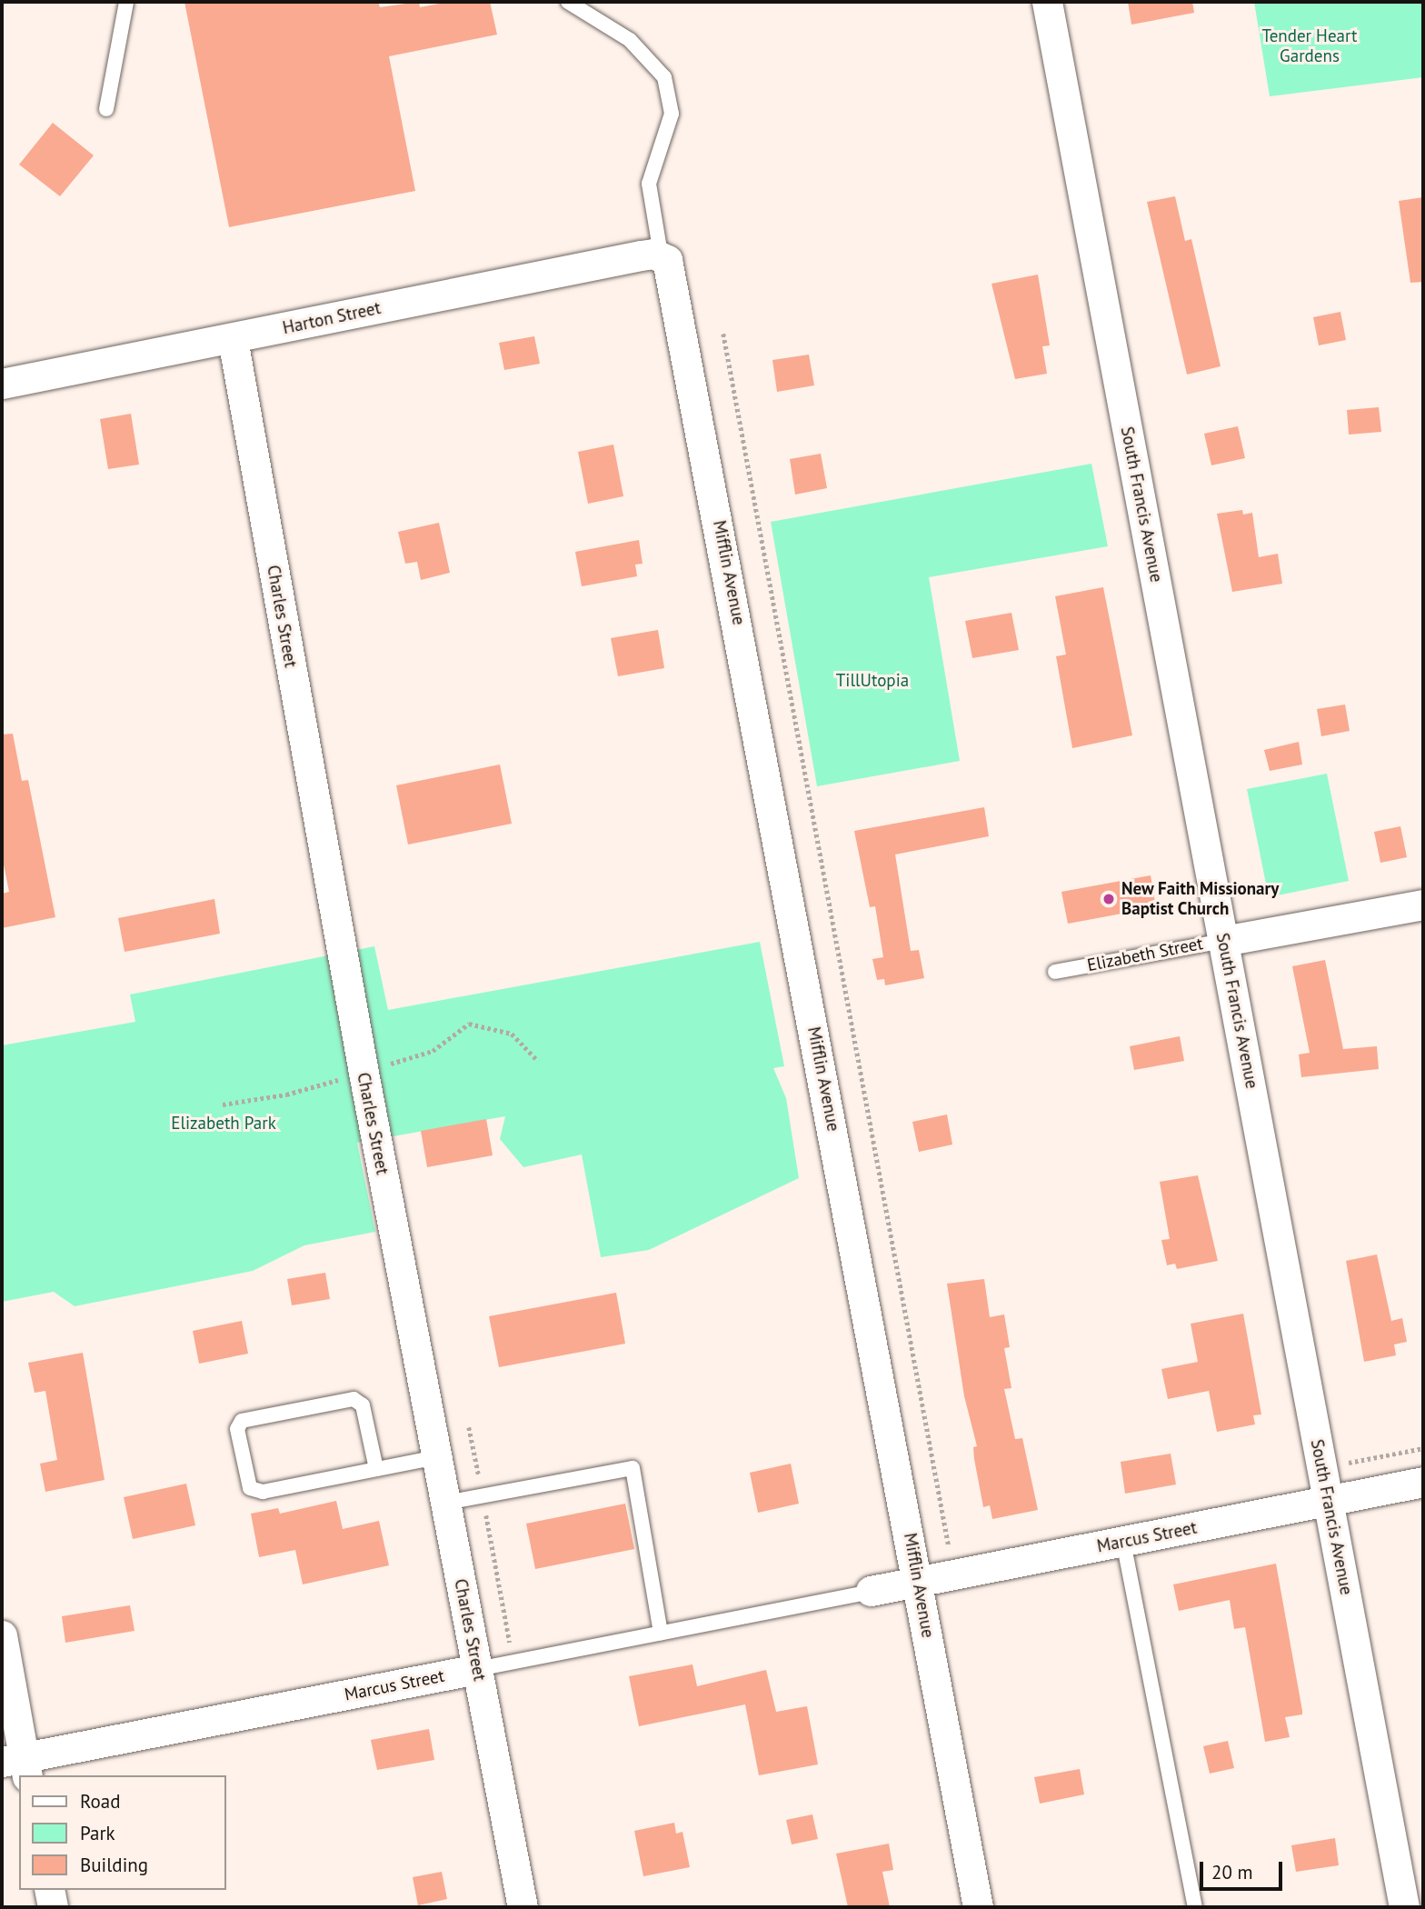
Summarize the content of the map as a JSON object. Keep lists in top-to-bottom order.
{
  "streets": {
    "street": [
      "Harton Street",
      "South Francis Avenue",
      "Mifflin Avenue",
      "Charles Street",
      "Elizabeth Street",
      "Marcus Street"
    ]
  },
  "crossings": [
    ["Harton Street", "Mifflin Avenue"],
    ["Harton Street", "Charles Street"],
    ["South Francis Avenue", "Elizabeth Street"],
    ["South Francis Avenue", "Marcus Street"],
    ["Mifflin Avenue", "Marcus Street"],
    ["Charles Street", "Marcus Street"]
  ],
  "parks": ["Tender Heart Gardens", "TillUtopia", "Elizabeth Park"],
  "places": ["New Faith Missionary Baptist Church"],
  "legend": ["Road", "Park", "Building"],
  "scale_bar": "20 m"
}
